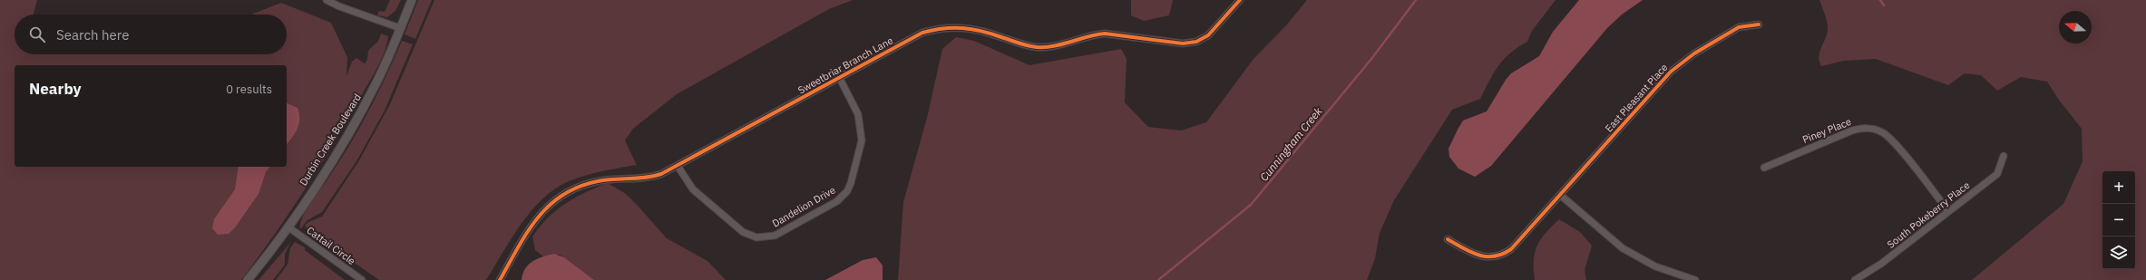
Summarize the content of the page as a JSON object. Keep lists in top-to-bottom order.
{
  "streets": {
    "street": [
      "Sweetbriar Branch Lane",
      "East Pleasant Place",
      "Piney Place",
      "Durbin Creek Boulevard",
      "Dandelion Drive",
      "South Pokeberry Place",
      "Cattail Circle"
    ]
  },
  "crossings": [
    ["Sweetbriar Branch Lane", "Dandelion Drive"],
    ["Piney Place", "South Pokeberry Place"],
    ["Durbin Creek Boulevard", "Cattail Circle"]
  ],
  "water": ["Cunningham Creek"],
  "north": "left",
  "page": {
    "search": "Search here",
    "heading": ["Nearby", "0 results"],
    "map_buttons": ["+", "−"]
  }
}
